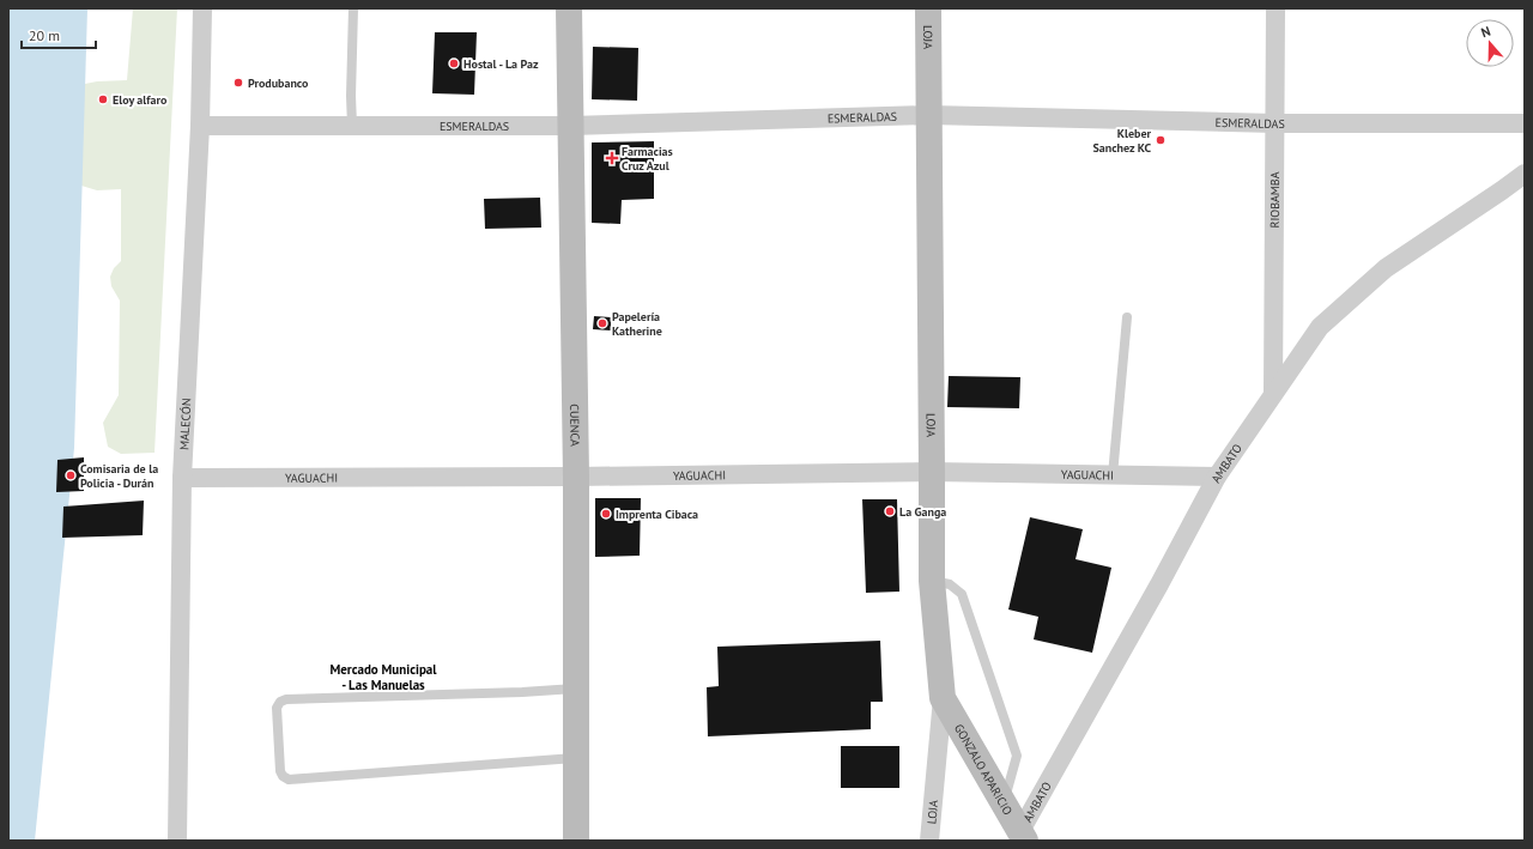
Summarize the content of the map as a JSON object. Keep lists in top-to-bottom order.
{
  "streets": {
    "street": [
      "LOJA",
      "ESMERALDAS",
      "RIOBAMBA",
      "MALECÓN",
      "CUENCA",
      "AMBATO",
      "YAGUACHI",
      "GONZALO APARICIO"
    ]
  },
  "crossings": [
    ["LOJA", "ESMERALDAS"],
    ["LOJA", "YAGUACHI"],
    ["LOJA", "GONZALO APARICIO"],
    ["ESMERALDAS", "RIOBAMBA"],
    ["ESMERALDAS", "MALECÓN"],
    ["ESMERALDAS", "CUENCA"],
    ["RIOBAMBA", "AMBATO"],
    ["MALECÓN", "YAGUACHI"],
    ["CUENCA", "YAGUACHI"],
    ["AMBATO", "YAGUACHI"],
    ["AMBATO", "GONZALO APARICIO"]
  ],
  "districts": ["Mercado Municipal - Las Manuelas"],
  "places": {
    "other": [
      "Hostal - La Paz",
      "Produbanco",
      "Eloy alfaro",
      "Kleber Sanchez KC",
      "Papelería Katherine",
      "Comisaria de la Policia - Durán",
      "La Ganga",
      "Imprenta Cibaca"
    ],
    "health": ["Farmacias Cruz Azul"]
  },
  "scale_bar": "20 m",
  "north": "top"
}
